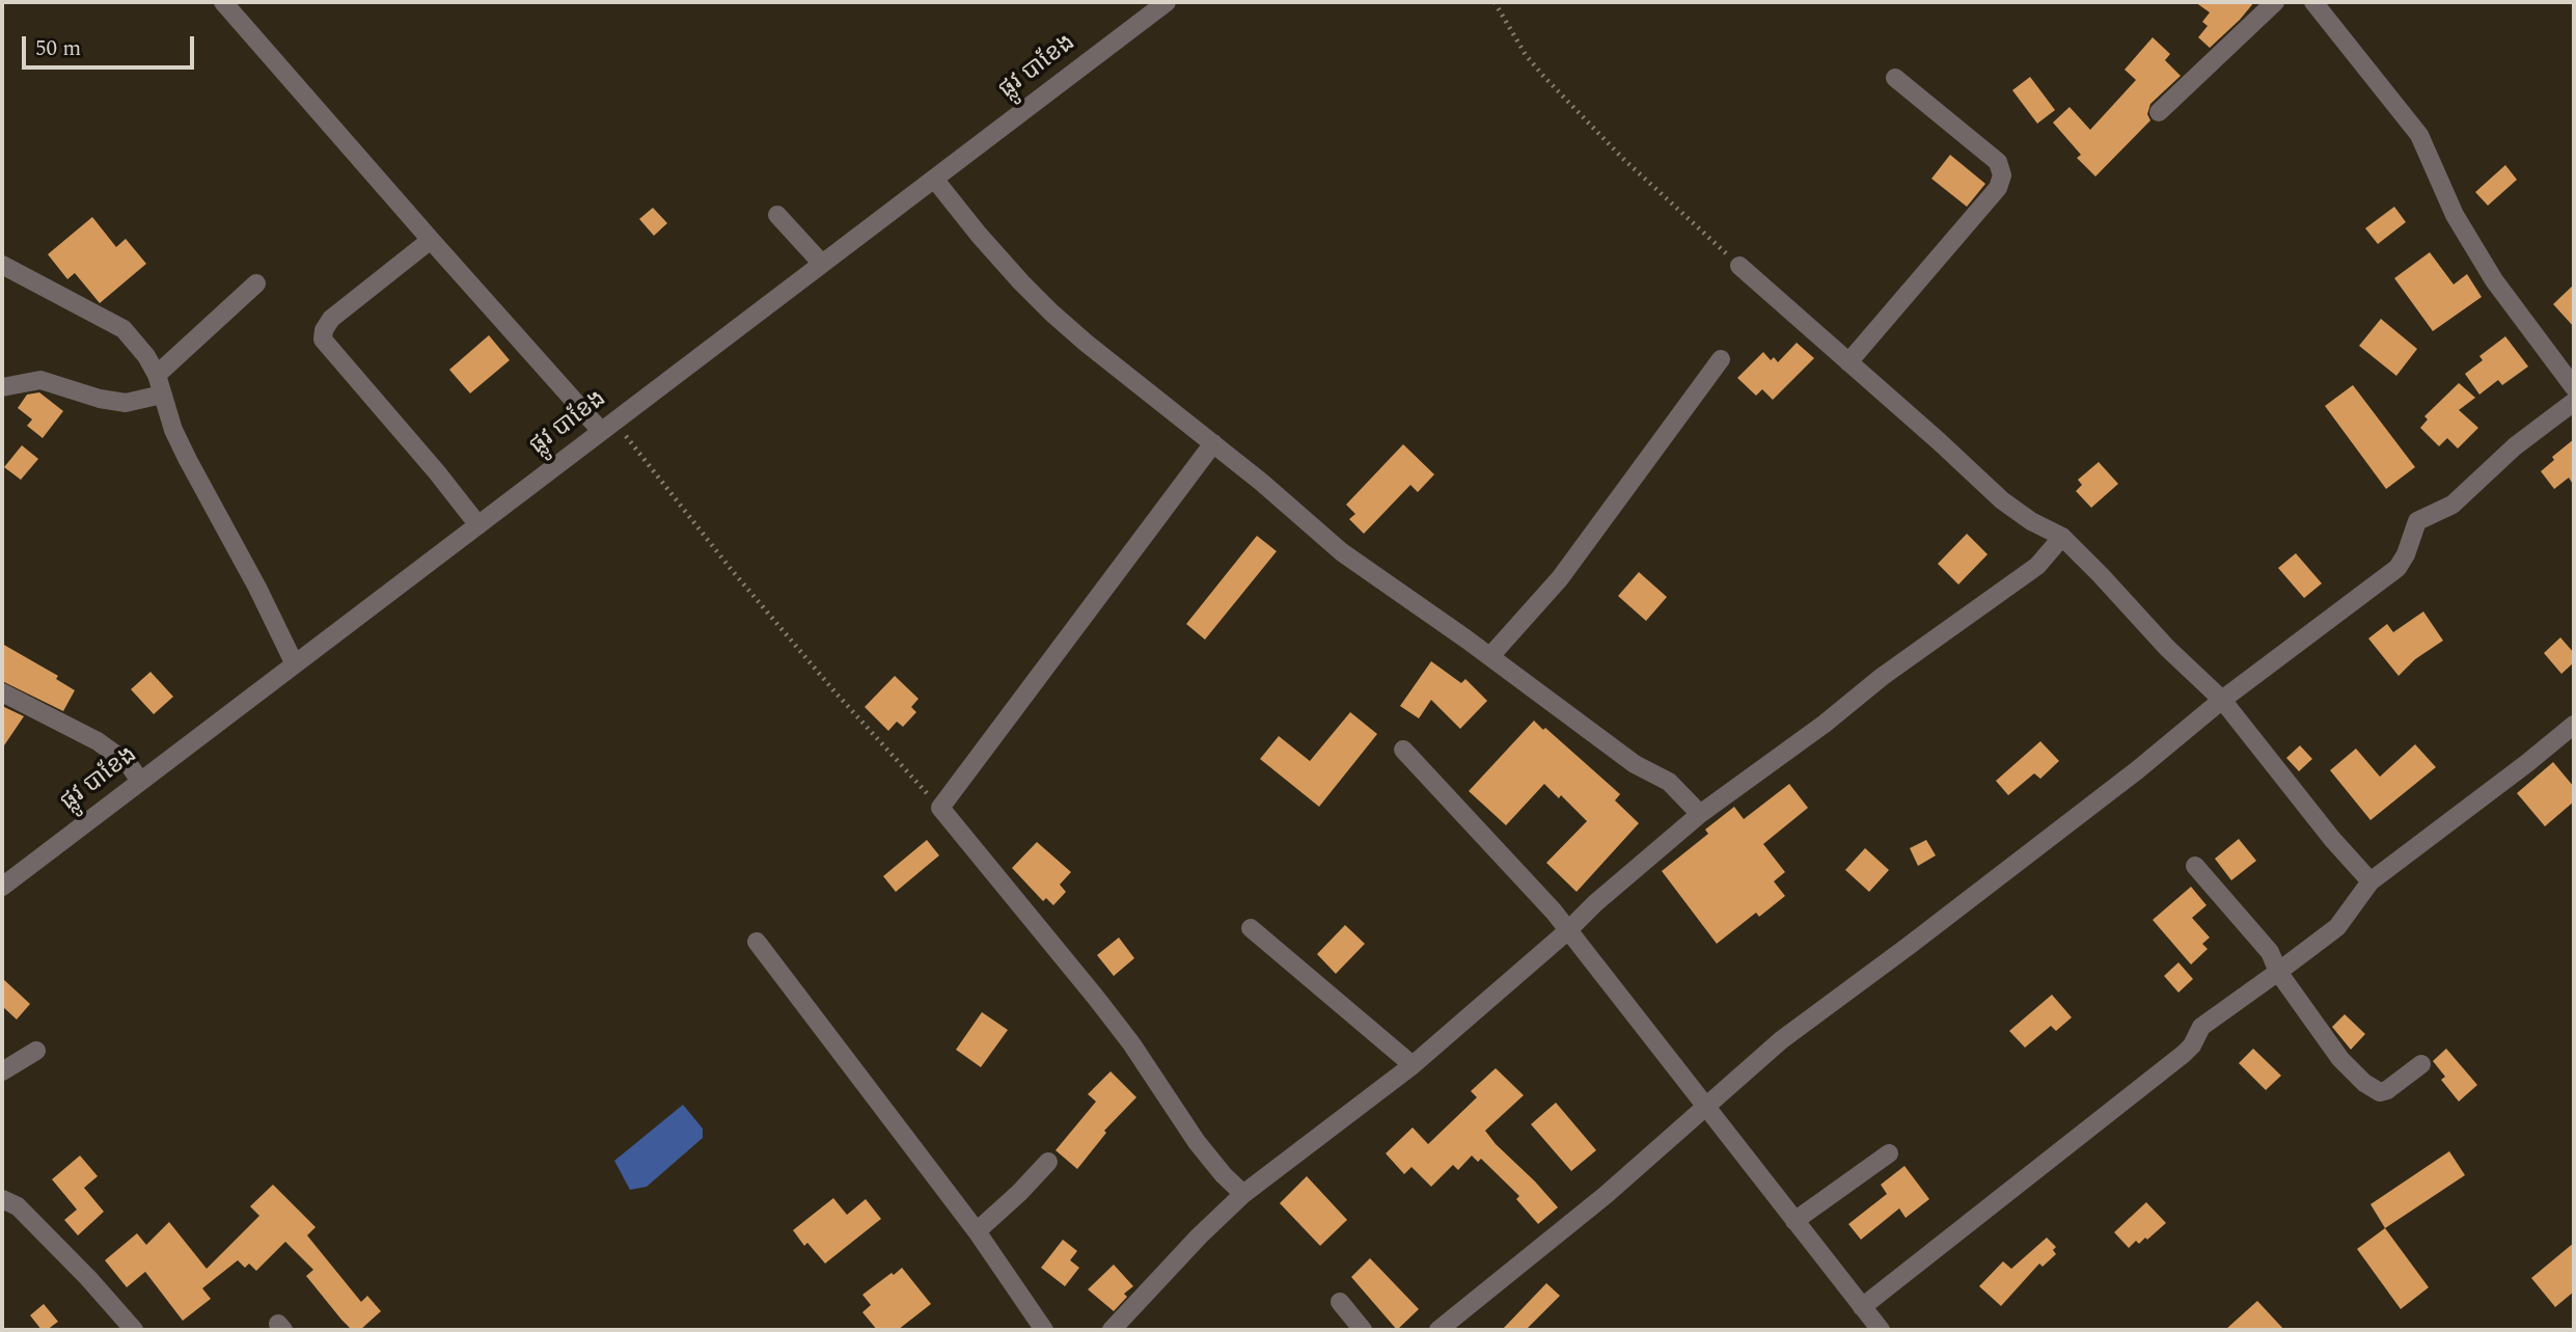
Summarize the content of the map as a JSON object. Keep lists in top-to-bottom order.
{
  "streets": {
    "street": ["ផ្លូវ បាខែង"]
  },
  "scale_bar": "50 m"
}
